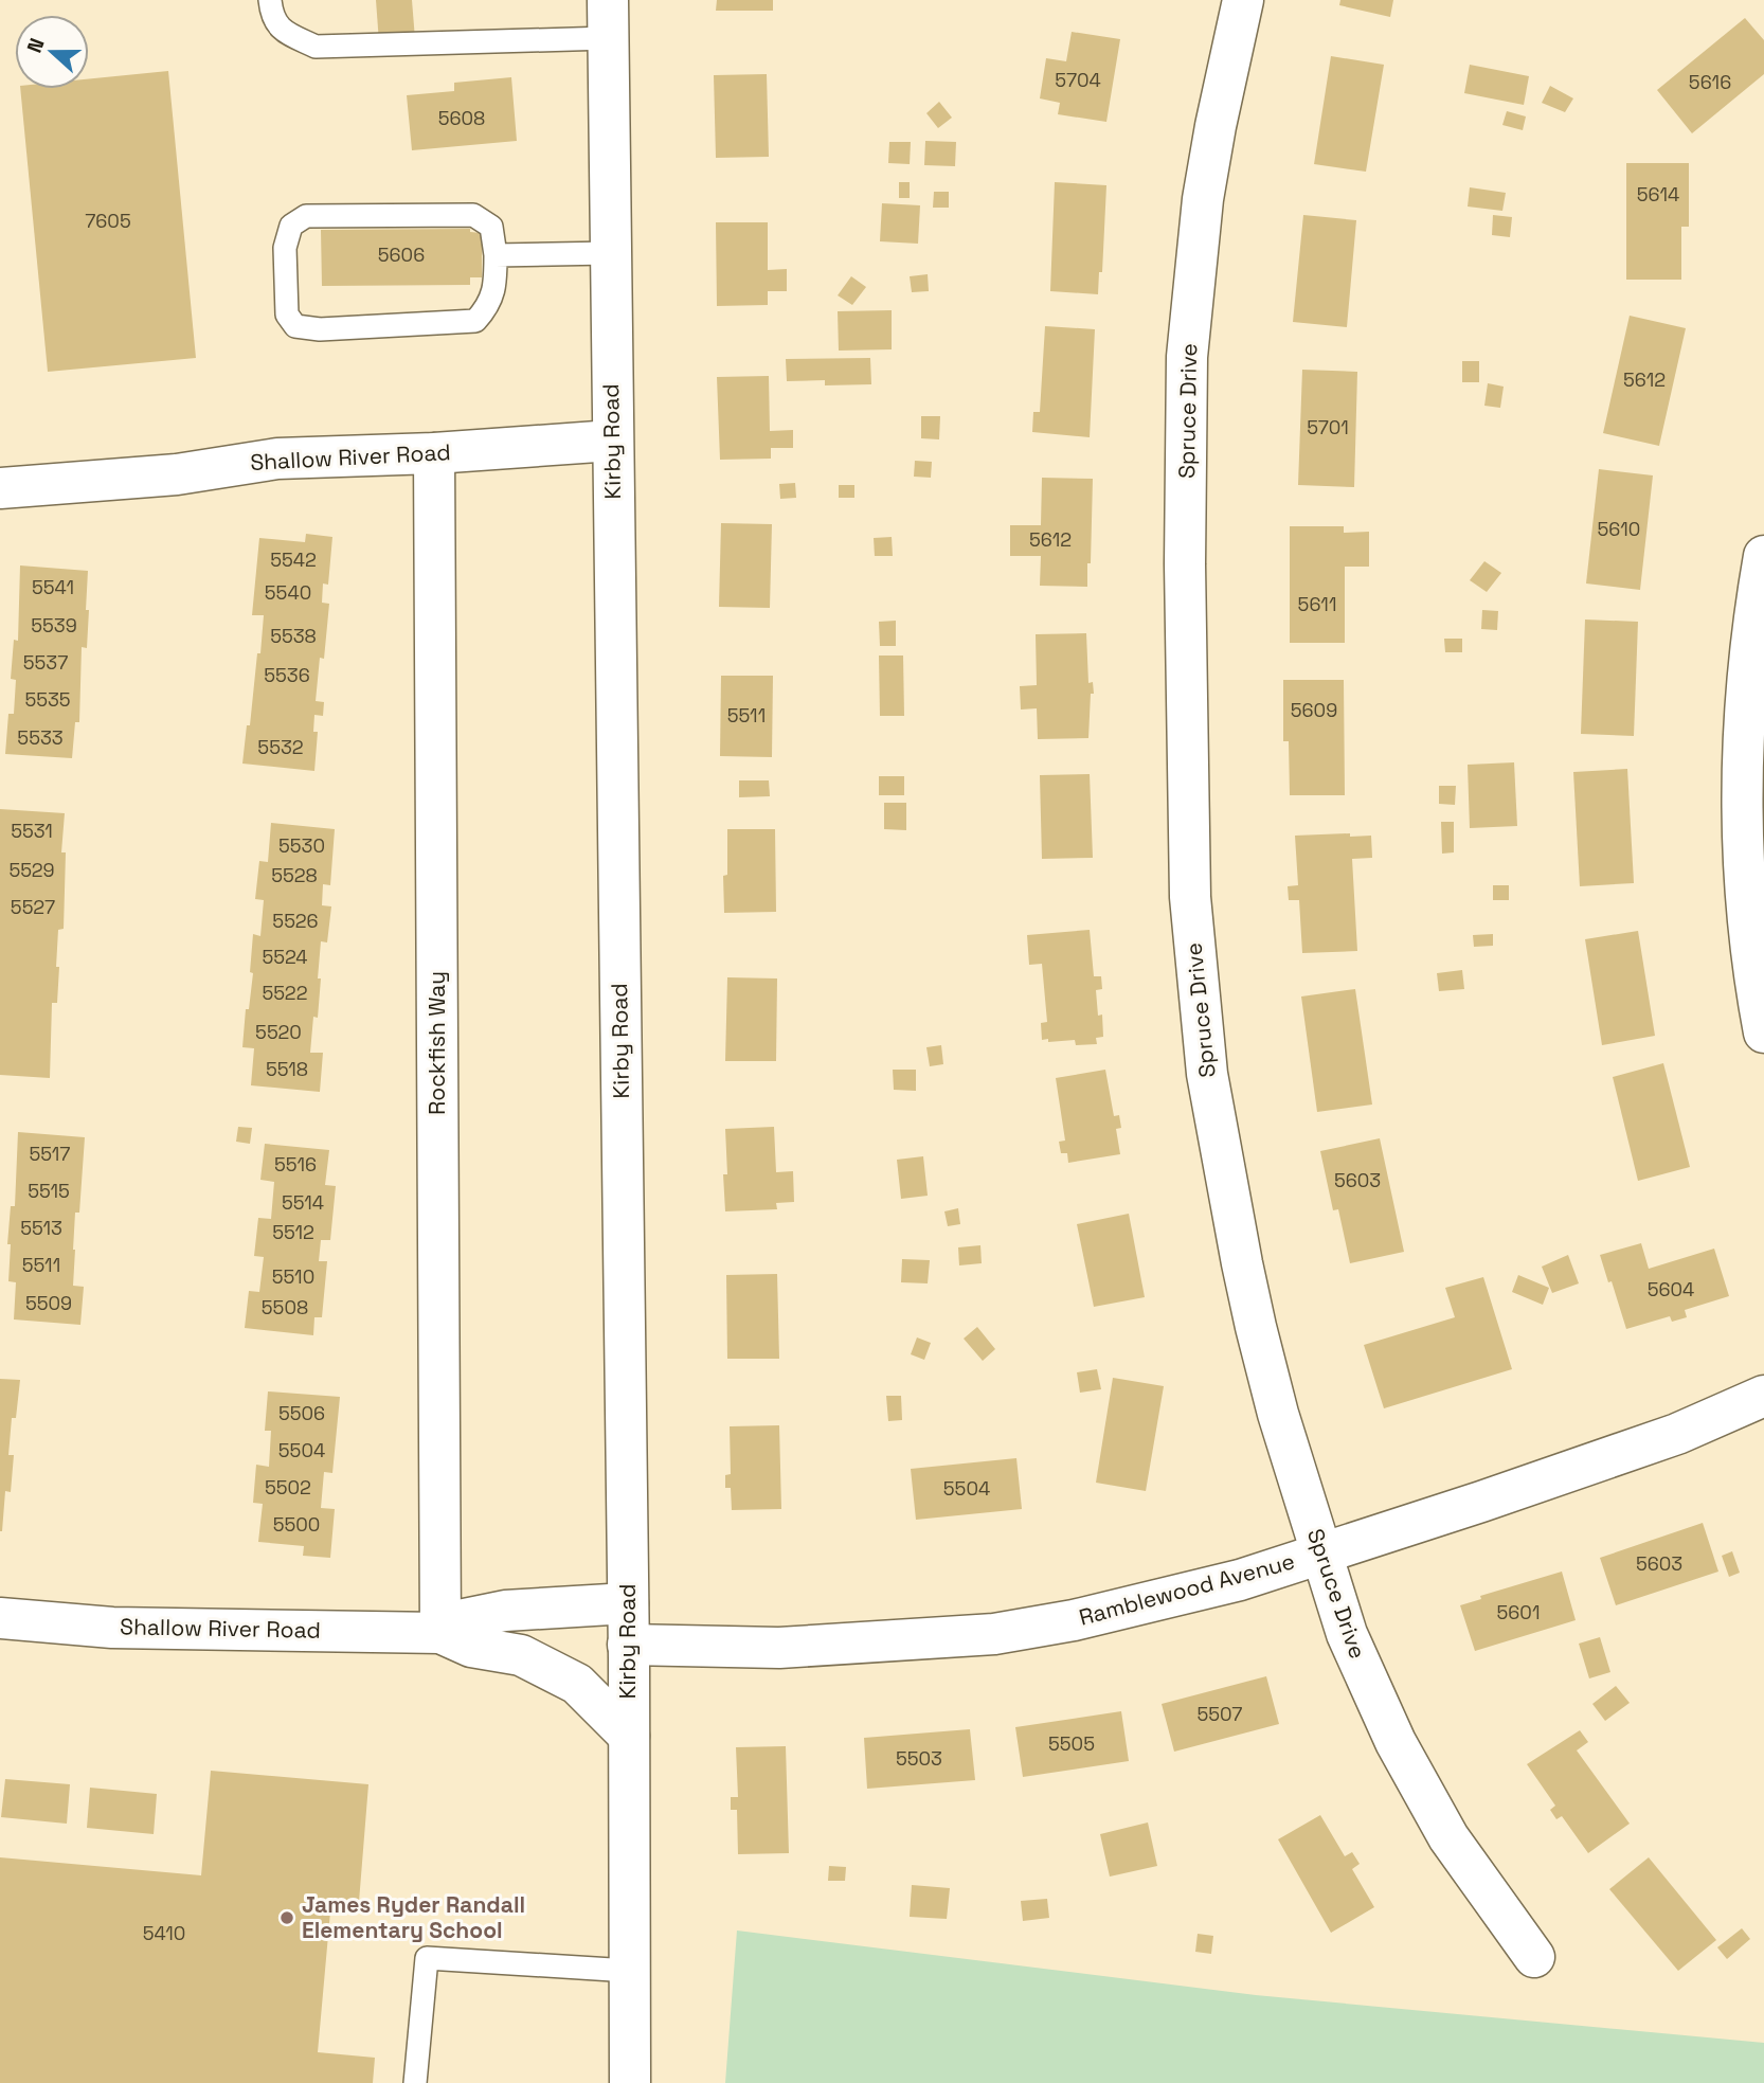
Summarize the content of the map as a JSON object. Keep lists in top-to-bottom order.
{
  "streets": {
    "street": [
      "Spruce Drive",
      "Kirby Road",
      "Shallow River Road",
      "Rockfish Way",
      "Ramblewood Avenue"
    ]
  },
  "crossings": [
    ["Spruce Drive", "Ramblewood Avenue"],
    ["Kirby Road", "Shallow River Road"],
    ["Kirby Road", "Ramblewood Avenue"],
    ["Shallow River Road", "Rockfish Way"]
  ],
  "places": ["James Ryder Randall Elementary School"],
  "house_numbers": [
    "5704",
    "5616",
    "5608",
    "5614",
    "7605",
    "5606",
    "5612",
    "5701",
    "5610",
    "5612",
    "5542",
    "5541",
    "5540",
    "5611",
    "5539",
    "5538",
    "5537",
    "5536",
    "5535",
    "5609",
    "5511",
    "5533",
    "5532",
    "5531",
    "5530",
    "5529",
    "5528",
    "5527",
    "5526",
    "5524",
    "5522",
    "5520",
    "5518",
    "5517",
    "5516",
    "5603",
    "5515",
    "5514",
    "5513",
    "5512",
    "5511",
    "5510",
    "5604",
    "5509",
    "5508",
    "5506",
    "5504",
    "5502",
    "5504",
    "5500",
    "5603",
    "5601",
    "5507",
    "5505",
    "5503",
    "5410"
  ],
  "north": "left"
}
